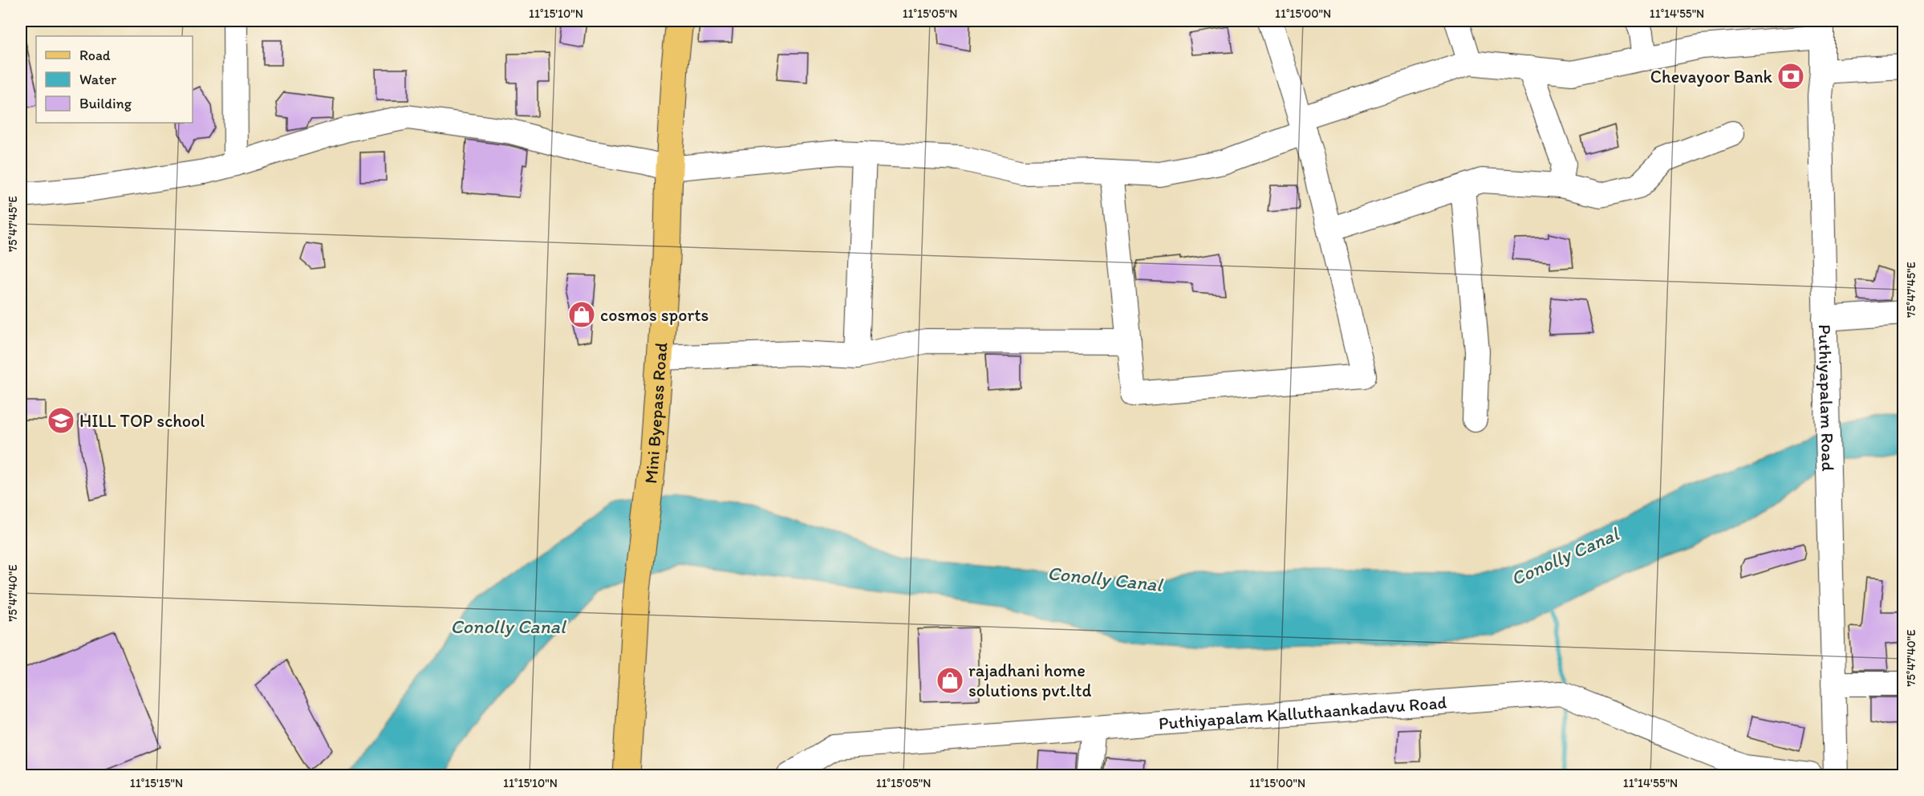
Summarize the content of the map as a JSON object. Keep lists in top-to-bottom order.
{
  "streets": {
    "main road": ["Mini Byepass Road"],
    "street": ["Puthiyapalam Road", "Puthiyapalam Kalluthaankadavu Road"]
  },
  "water": ["Conolly Canal"],
  "places": {
    "bank": ["Chevayoor Bank"],
    "shop": ["cosmos sports", "rajadhani home solutions pvt.ltd"],
    "school or university": ["HILL TOP school"]
  },
  "legend": ["Road", "Water", "Building"],
  "coordinates": [
    "11°15'10\"N",
    "11°15'05\"N",
    "11°15'00\"N",
    "11°14'55\"N",
    "75°47'45\"E",
    "75°47'40\"E",
    "11°15'15\"N"
  ]
}
